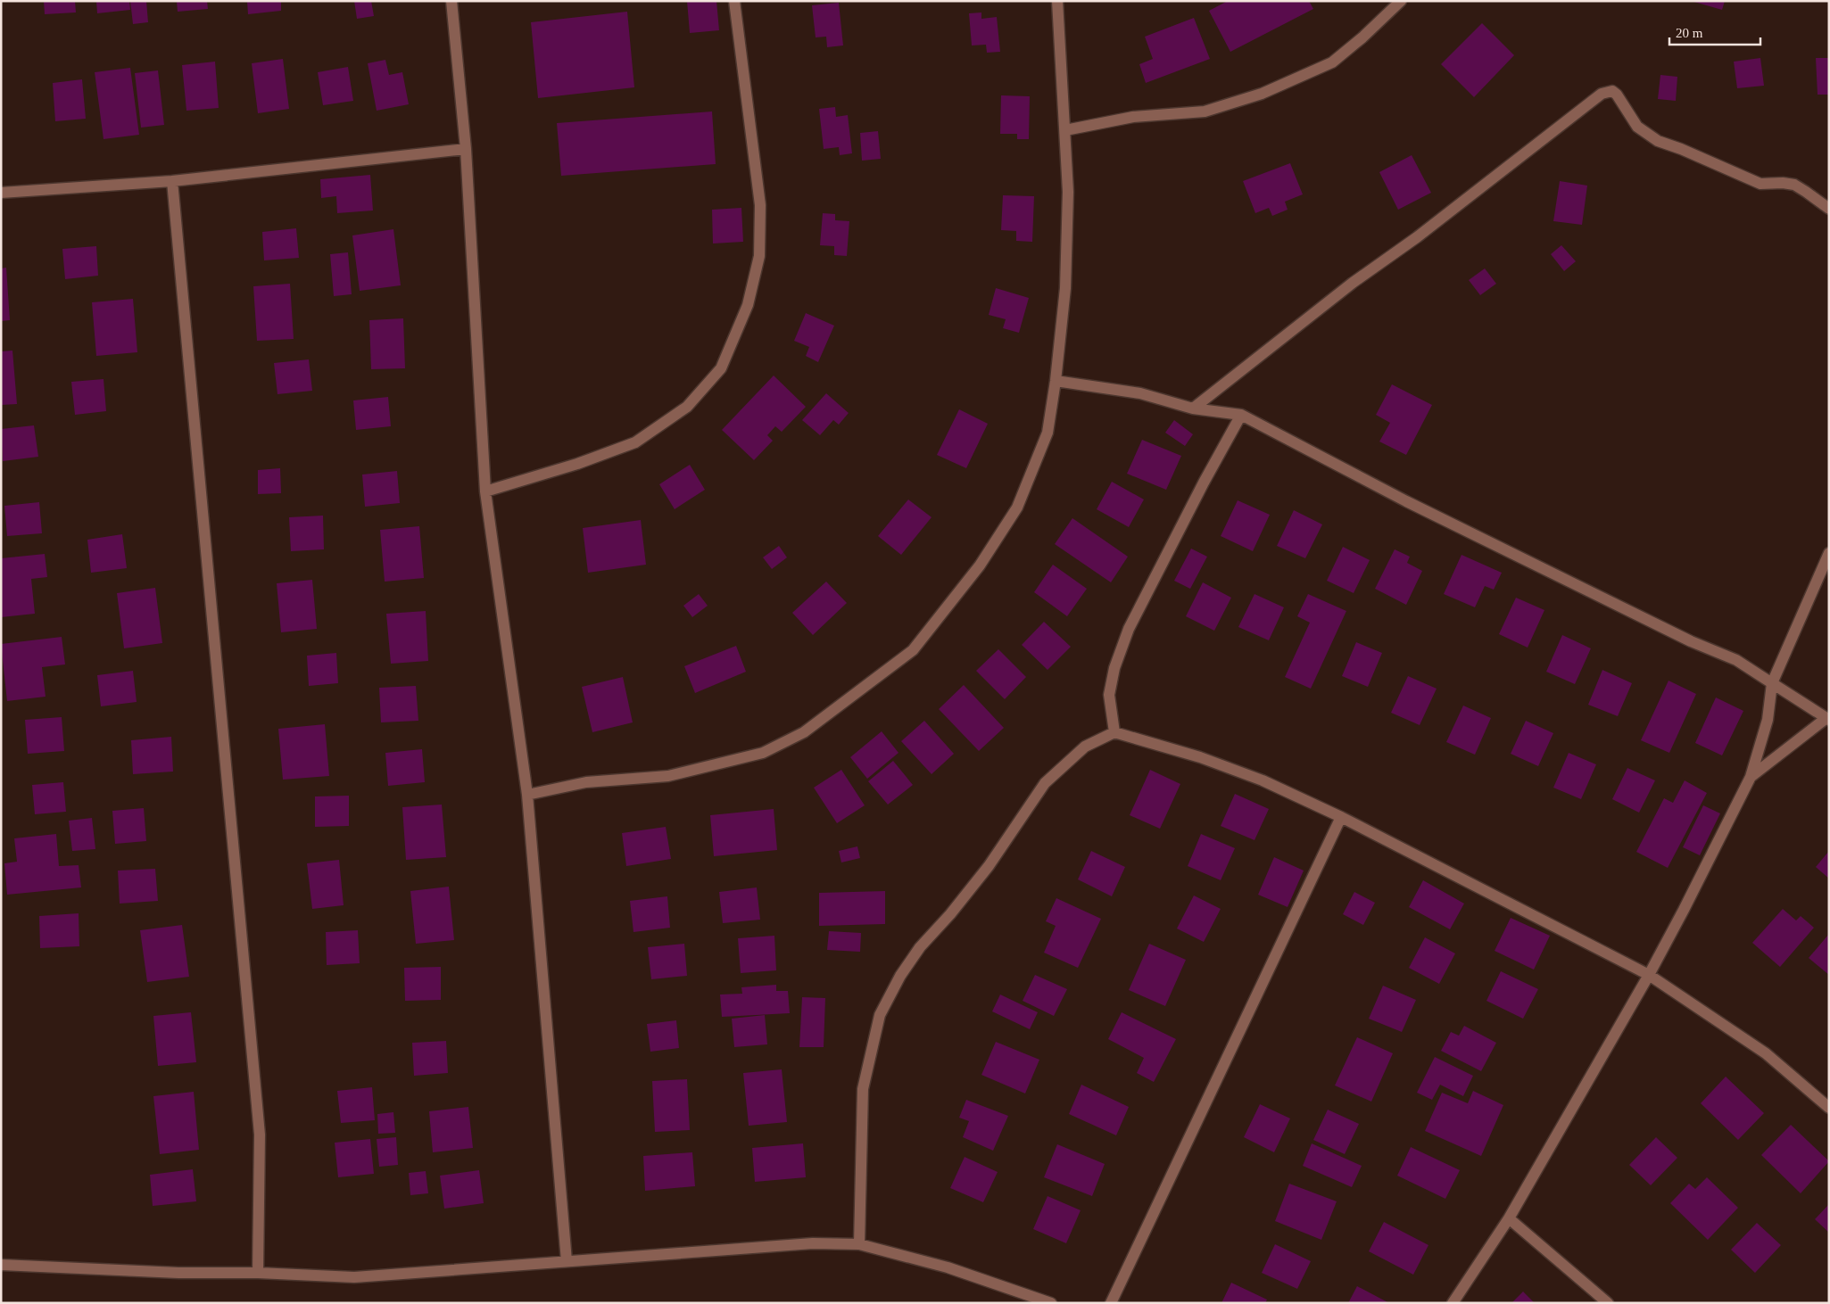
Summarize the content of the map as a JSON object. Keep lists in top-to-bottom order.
{
  "scale_bar": "20 m"
}
